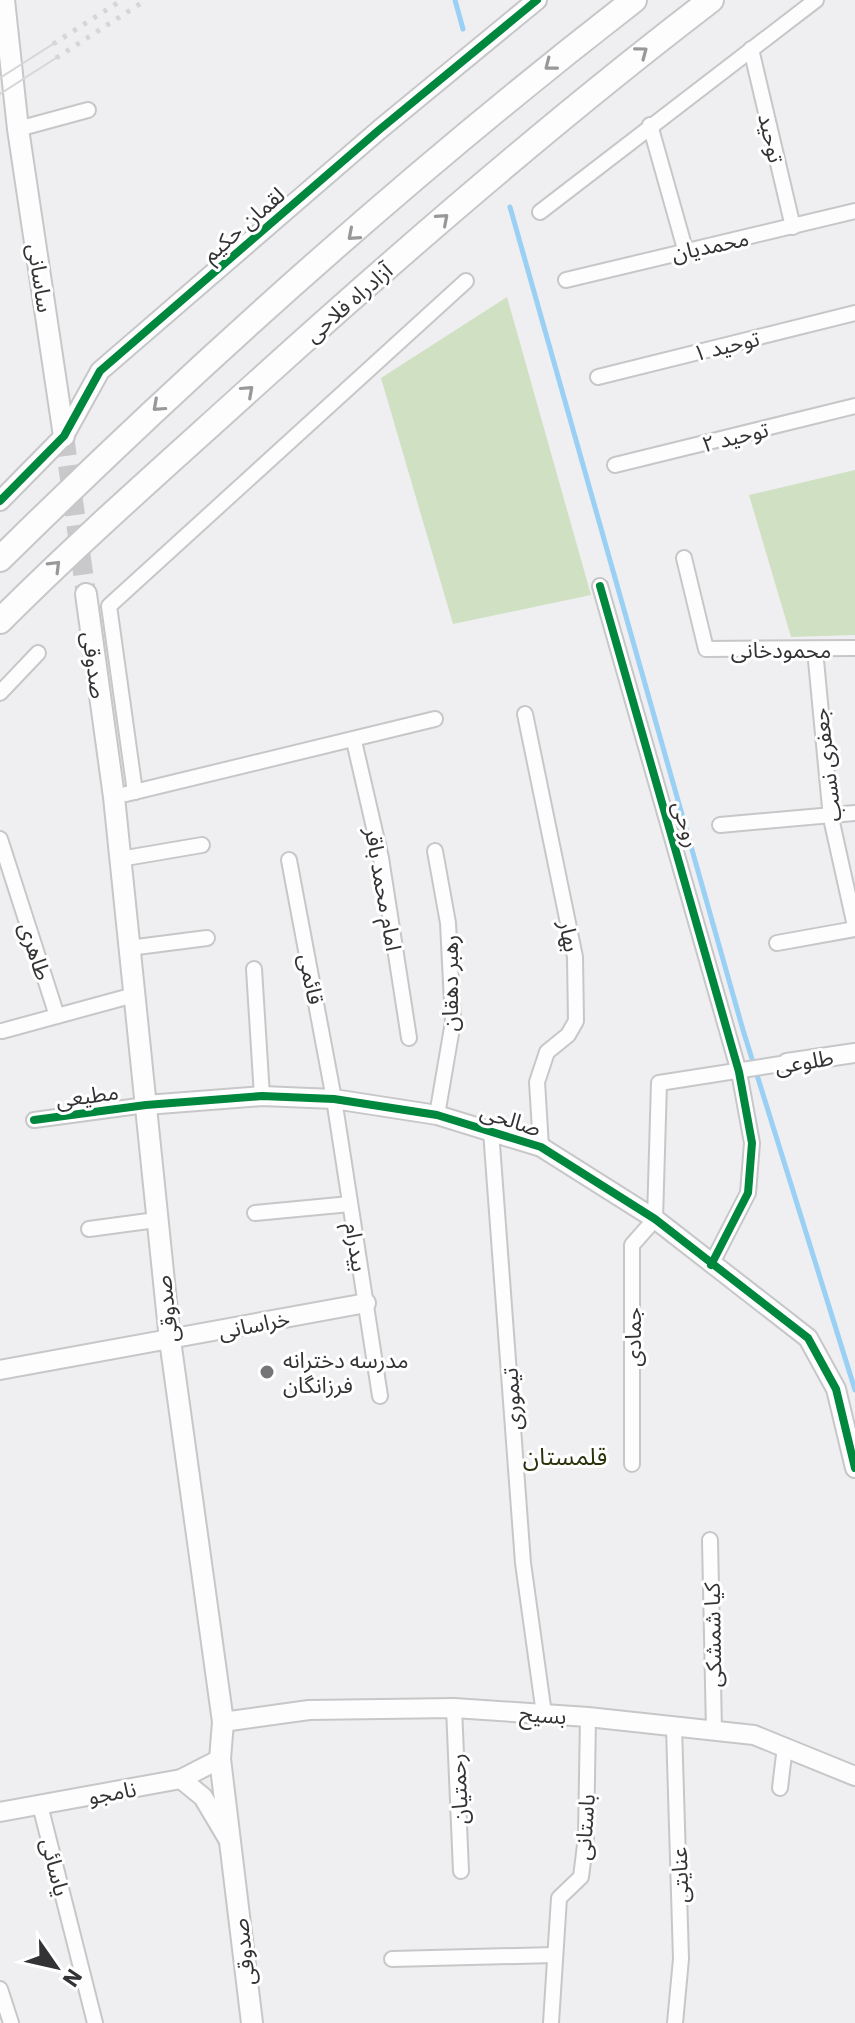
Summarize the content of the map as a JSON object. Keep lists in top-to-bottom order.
{
  "streets": {
    "highway": ["آزادراه فلاحی"],
    "main road": ["ساسانی", "صدوقی"],
    "street": [
      "توحید",
      "لقمان حکیم",
      "محمدیان",
      "توحید ۱",
      "توحید ۲",
      "محمودخانی",
      "جعفری نسب",
      "روحی",
      "امام محمد باقر",
      "بهار",
      "طاهری",
      "قائمی",
      "رهبر دهقان",
      "طلوعی",
      "مطیعی",
      "صالحی",
      "بیدرام",
      "خراسانی",
      "جمادی",
      "تیموری",
      "کیا شمشکی",
      "بسیح",
      "رحمتیان",
      "نامجو",
      "باستانی",
      "یاسائی",
      "عنایتی"
    ]
  },
  "crossings": [
    ["توحید", "محمدیان"],
    ["لقمان حکیم", "ساسانی"],
    ["محمودخانی", "جعفری نسب"],
    ["صدوقی", "مطیعی"],
    ["صدوقی", "صالحی"],
    ["صدوقی", "خراسانی"],
    ["صدوقی", "بسیح"],
    ["صدوقی", "نامجو"],
    ["روحی", "طلوعی"],
    ["روحی", "صالحی"],
    ["بهار", "صالحی"],
    ["قائمی", "صالحی"],
    ["قائمی", "بیدرام"],
    ["رهبر دهقان", "صالحی"],
    ["طلوعی", "صالحی"],
    ["طلوعی", "جمادی"],
    ["مطیعی", "صالحی"],
    ["صالحی", "بیدرام"],
    ["صالحی", "جمادی"],
    ["صالحی", "تیموری"],
    ["بیدرام", "خراسانی"],
    ["تیموری", "بسیح"],
    ["کیا شمشکی", "بسیح"],
    ["بسیح", "رحمتیان"],
    ["بسیح", "باستانی"],
    ["بسیح", "عنایتی"],
    ["نامجو", "یاسائی"]
  ],
  "districts": ["قلمستان"],
  "places": ["مدرسه دخترانه فرزانگان"],
  "north": "bottom right"
}
